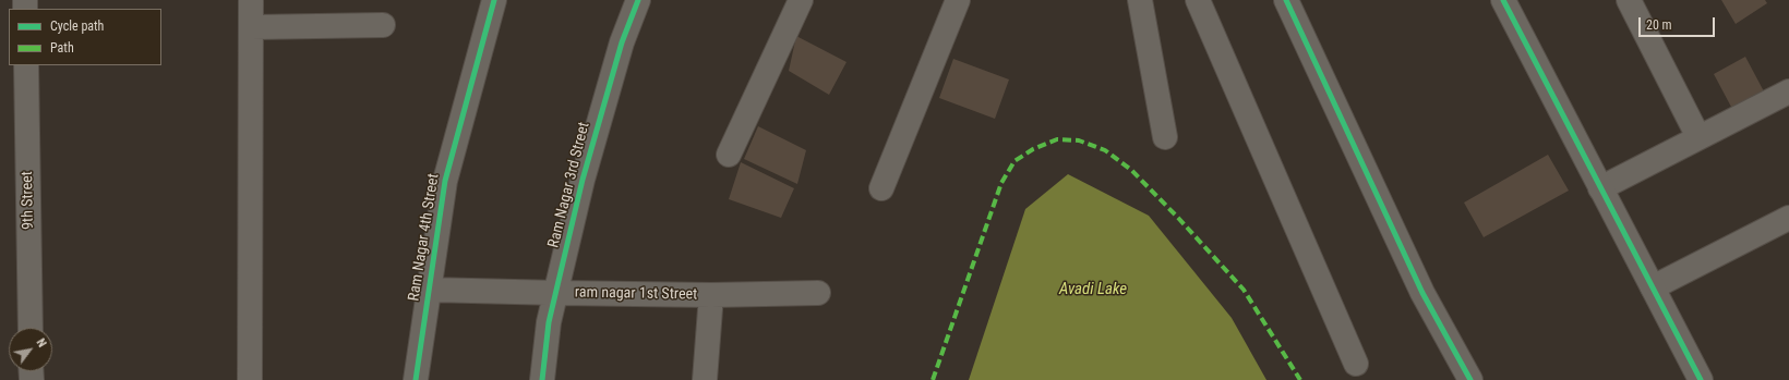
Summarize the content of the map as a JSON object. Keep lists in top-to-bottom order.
{
  "streets": {
    "street": [
      "Ram Nagar 3rd Street",
      "9th Street",
      "Ram Nagar 4th Street",
      "ram nagar 1st Street"
    ]
  },
  "crossings": [
    ["Ram Nagar 3rd Street", "ram nagar 1st Street"],
    ["Ram Nagar 4th Street", "ram nagar 1st Street"]
  ],
  "water": ["Avadi Lake"],
  "legend": ["Cycle path", "Path"],
  "scale_bar": "20 m",
  "north": "top right"
}
